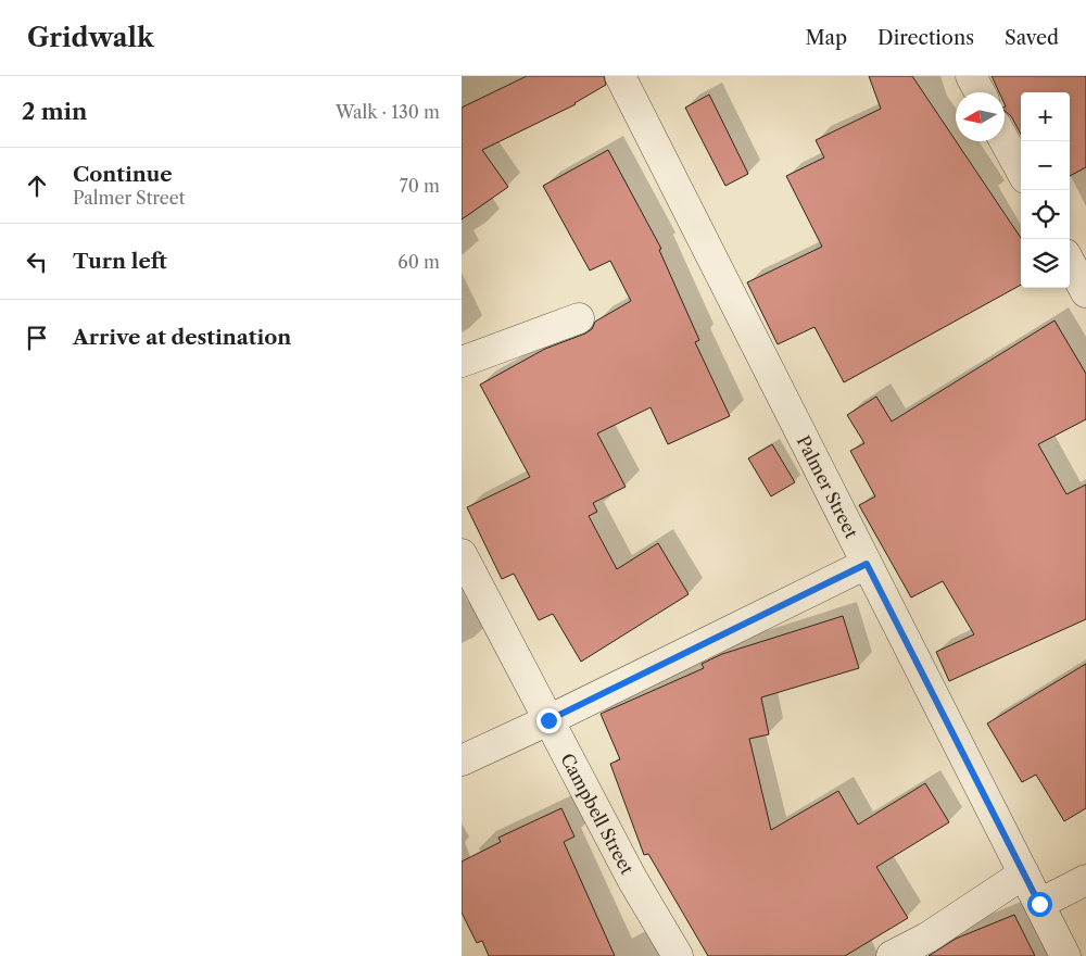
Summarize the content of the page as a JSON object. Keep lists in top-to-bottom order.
{
  "streets": {
    "street": ["Palmer Street", "Campbell Street"]
  },
  "north": "left",
  "page": {
    "header": "Gridwalk",
    "nav": ["Map", "Directions", "Saved"],
    "heading": ["2 min", "Walk · 130 m"],
    "map_buttons": ["+", "−"],
    "list": [
      ["Continue", "Palmer Street", "70 m"],
      ["Turn left", "60 m"],
      "Arrive at destination"
    ]
  }
}
